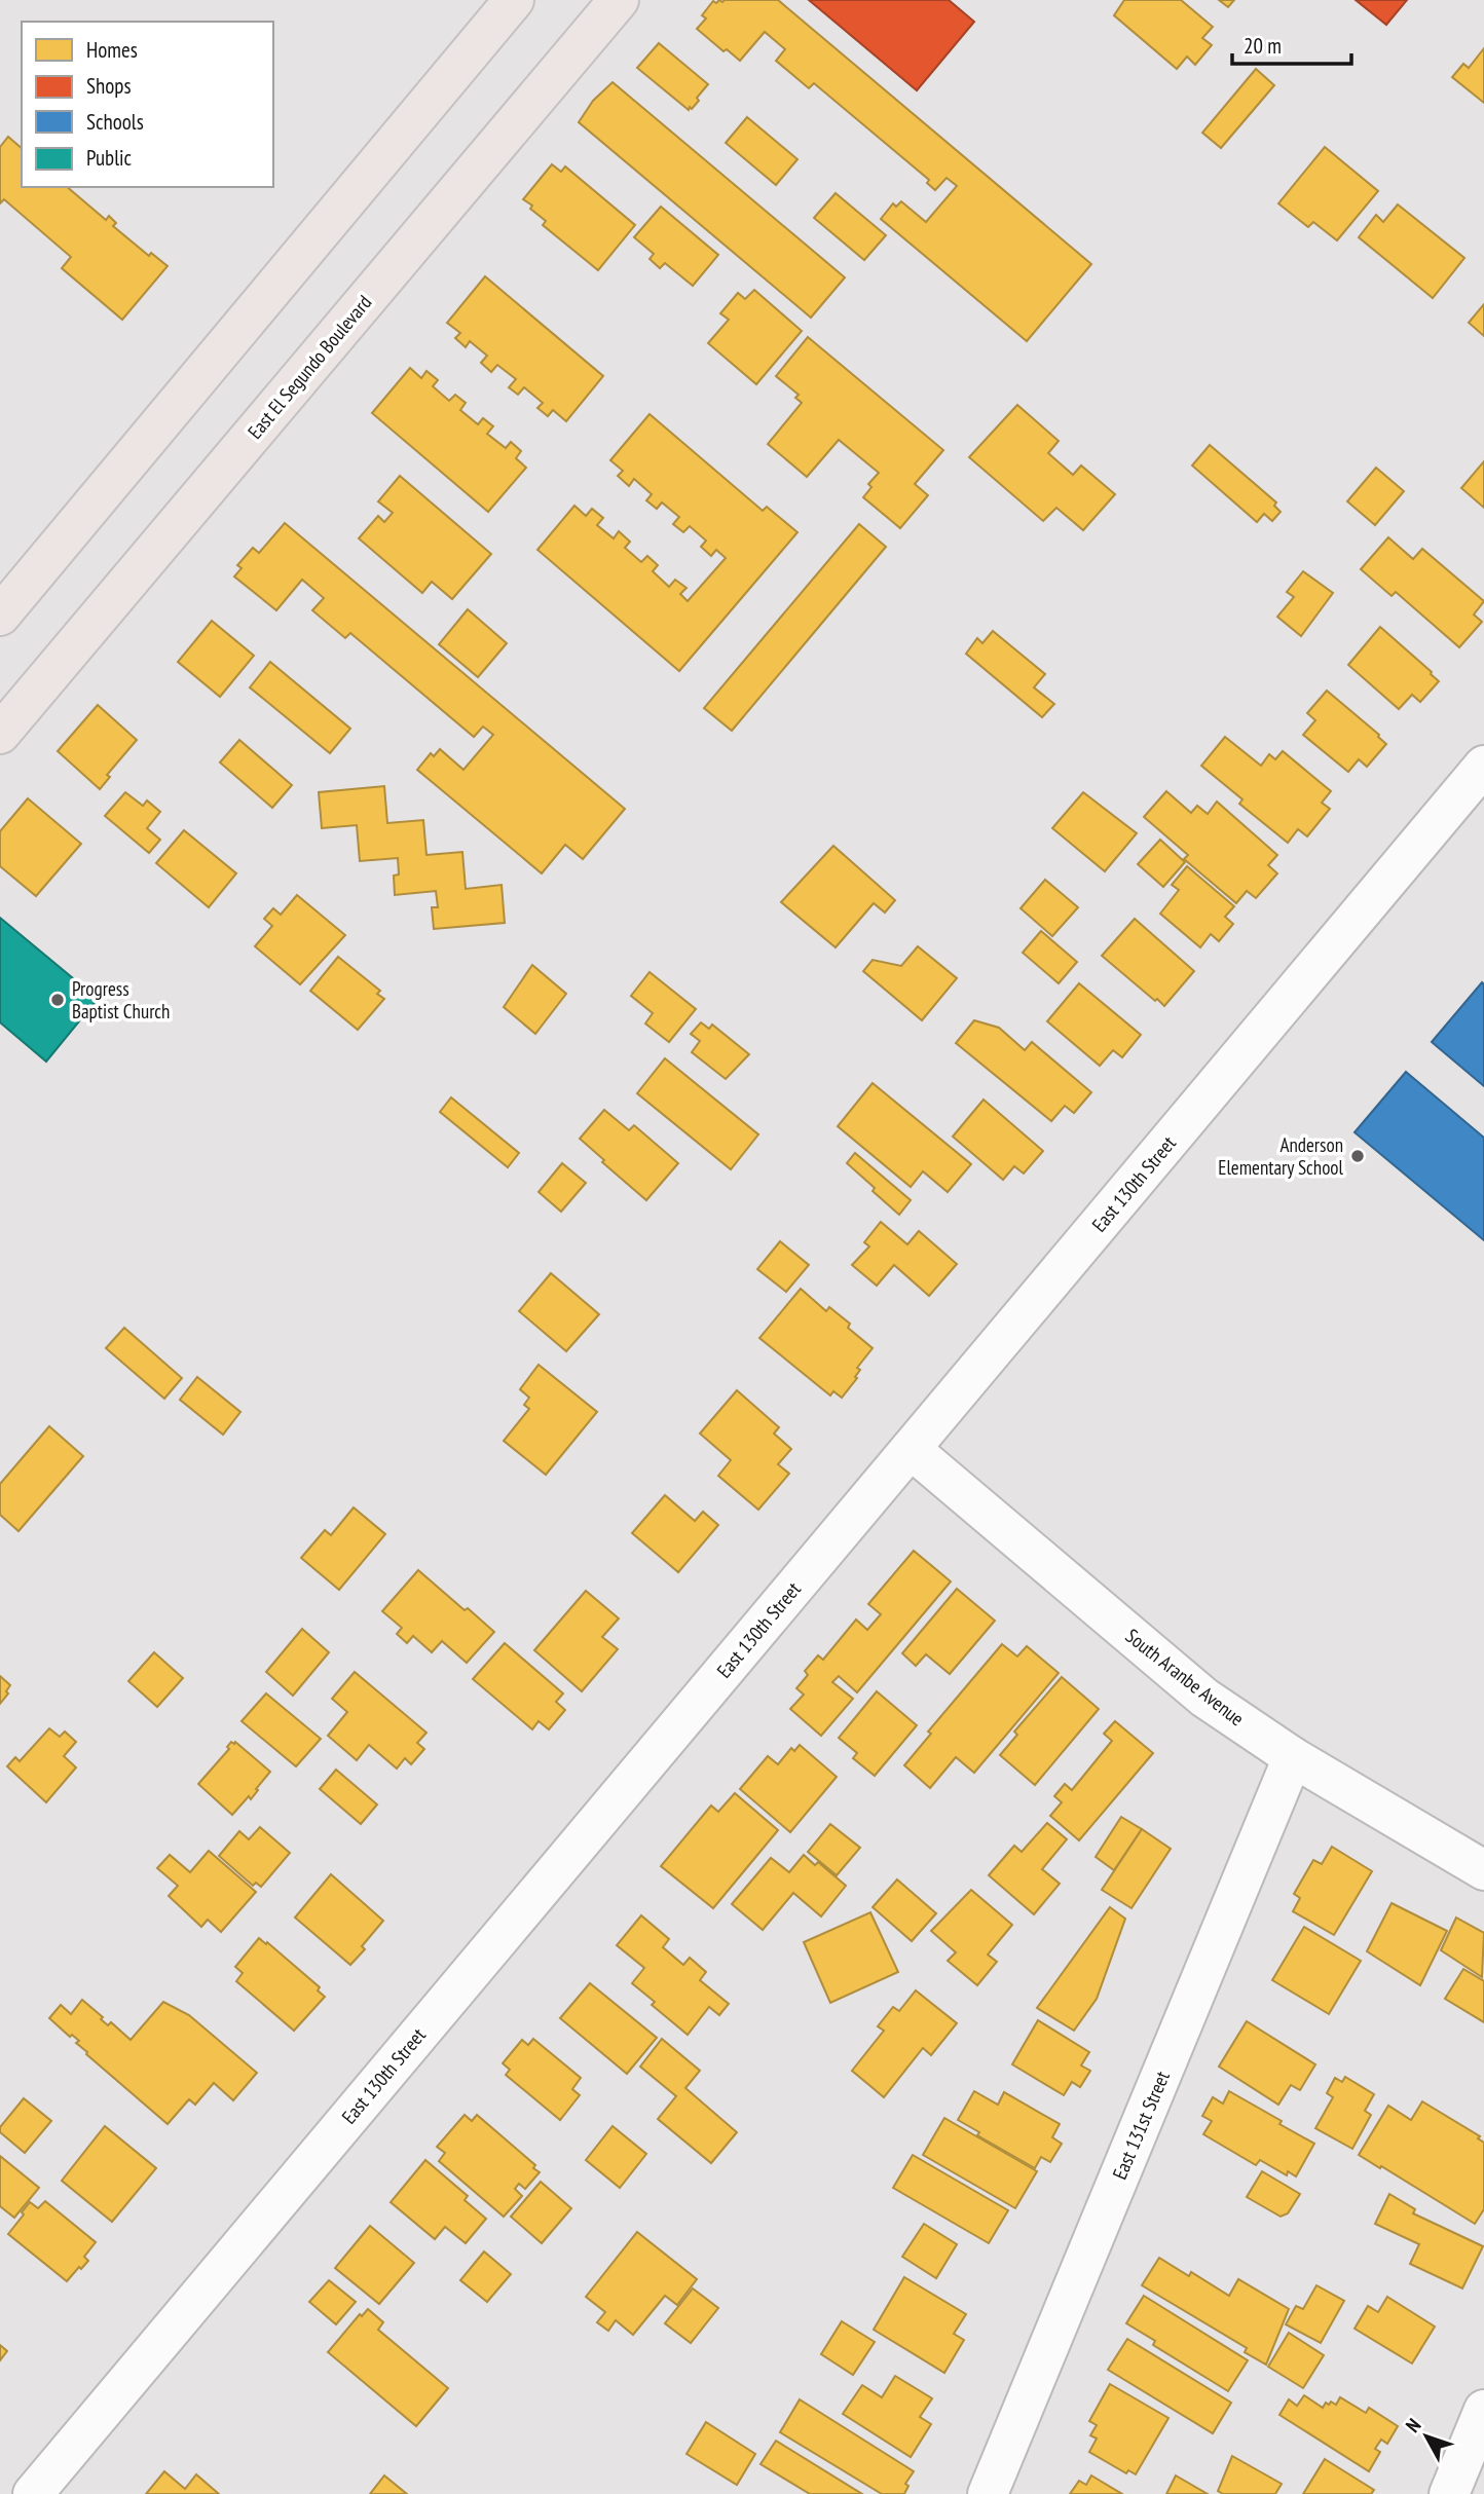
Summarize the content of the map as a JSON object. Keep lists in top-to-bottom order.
{
  "streets": {
    "main road": ["East El Segundo Boulevard"],
    "street": ["East 130th Street", "South Aranbe Avenue", "East 131st Street"]
  },
  "crossings": [
    ["East 130th Street", "South Aranbe Avenue"],
    ["South Aranbe Avenue", "East 131st Street"]
  ],
  "places": ["Progress Baptist Church", "Anderson Elementary School"],
  "legend": [
    "Homes",
    "Shops",
    "Schools",
    "Public"
  ],
  "scale_bar": "20 m",
  "north": "top left"
}
